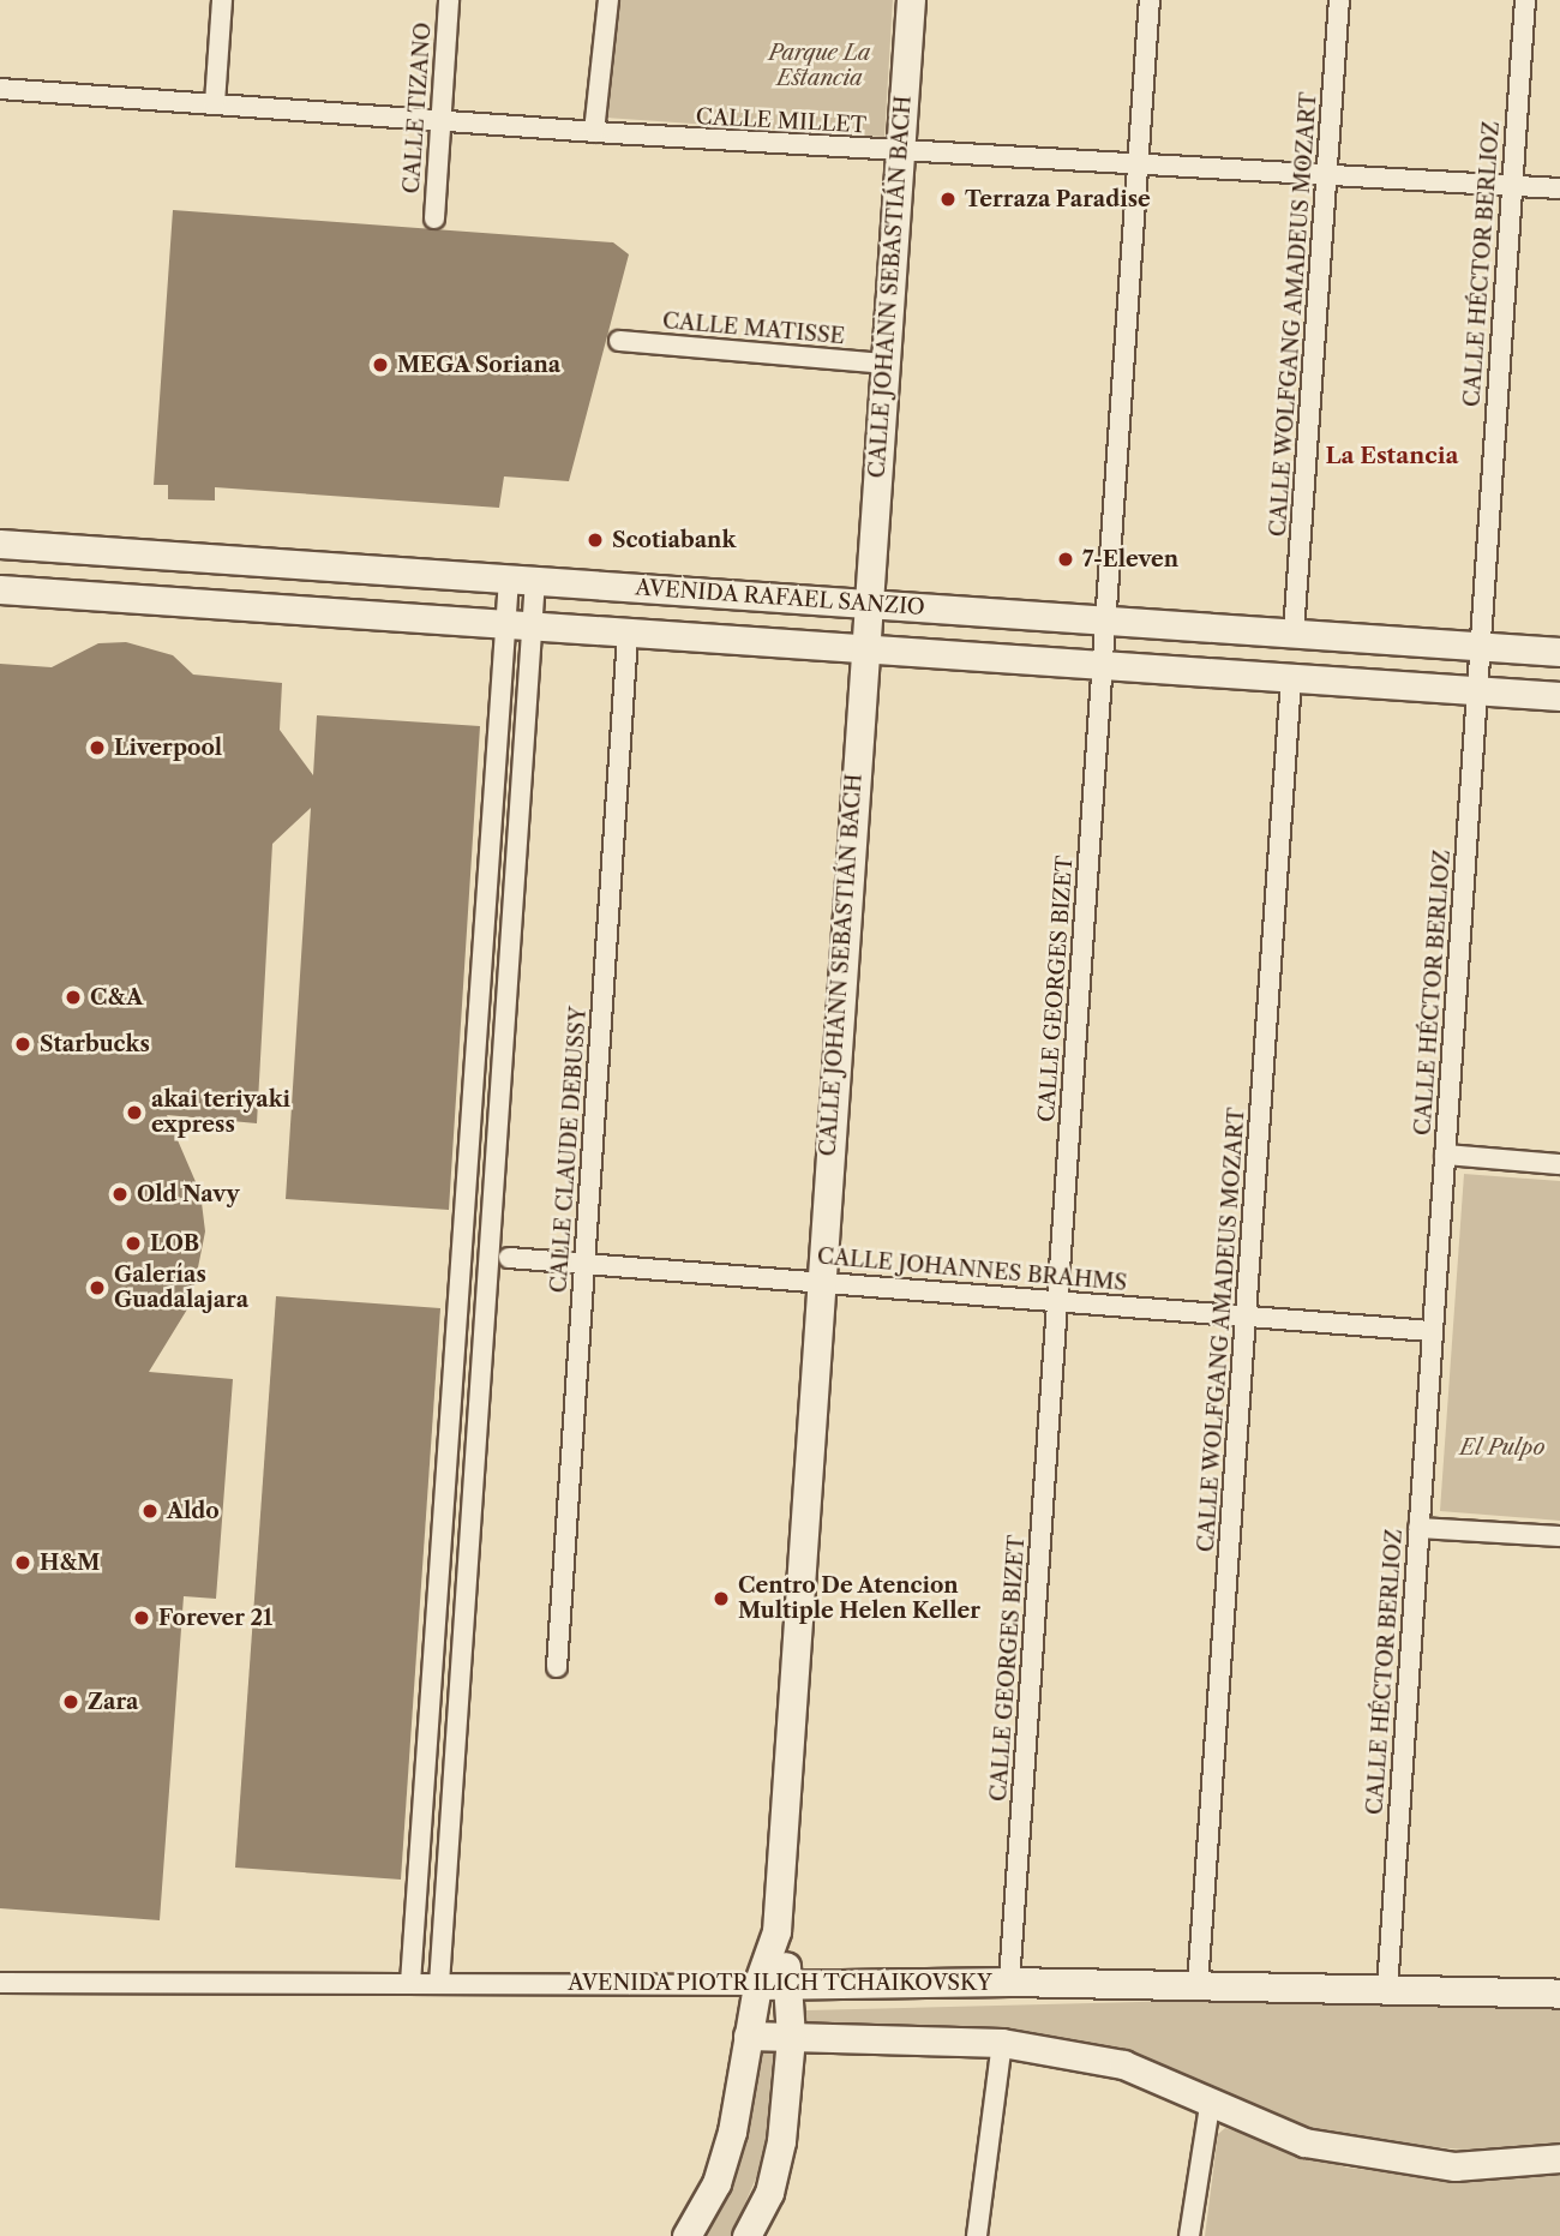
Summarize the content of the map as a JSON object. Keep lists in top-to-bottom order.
{
  "streets": {
    "street": [
      "CALLE TIZANO",
      "CALLE MILLET",
      "CALLE HÉCTOR BERLIOZ",
      "CALLE JOHANN SEBASTIÁN BACH",
      "CALLE WOLFGANG AMADEUS MOZART",
      "CALLE MATISSE",
      "AVENIDA RAFAEL SANZIO",
      "CALLE GEORGES BIZET",
      "CALLE CLAUDE DEBUSSY",
      "CALLE JOHANNES BRAHMS",
      "AVENIDA PIOTR ILICH TCHAIKOVSKY"
    ]
  },
  "crossings": [
    ["CALLE TIZANO", "CALLE MILLET"],
    ["CALLE MILLET", "CALLE HÉCTOR BERLIOZ"],
    ["CALLE MILLET", "CALLE JOHANN SEBASTIÁN BACH"],
    ["CALLE MILLET", "CALLE WOLFGANG AMADEUS MOZART"],
    ["CALLE MILLET", "CALLE GEORGES BIZET"],
    ["CALLE HÉCTOR BERLIOZ", "AVENIDA RAFAEL SANZIO"],
    ["CALLE HÉCTOR BERLIOZ", "CALLE JOHANNES BRAHMS"],
    ["CALLE HÉCTOR BERLIOZ", "AVENIDA PIOTR ILICH TCHAIKOVSKY"],
    ["CALLE JOHANN SEBASTIÁN BACH", "CALLE MATISSE"],
    ["CALLE JOHANN SEBASTIÁN BACH", "AVENIDA RAFAEL SANZIO"],
    ["CALLE JOHANN SEBASTIÁN BACH", "CALLE JOHANNES BRAHMS"],
    ["CALLE JOHANN SEBASTIÁN BACH", "AVENIDA PIOTR ILICH TCHAIKOVSKY"],
    ["CALLE WOLFGANG AMADEUS MOZART", "AVENIDA RAFAEL SANZIO"],
    ["CALLE WOLFGANG AMADEUS MOZART", "CALLE JOHANNES BRAHMS"],
    ["CALLE WOLFGANG AMADEUS MOZART", "AVENIDA PIOTR ILICH TCHAIKOVSKY"],
    ["AVENIDA RAFAEL SANZIO", "CALLE GEORGES BIZET"],
    ["CALLE GEORGES BIZET", "CALLE JOHANNES BRAHMS"],
    ["CALLE GEORGES BIZET", "AVENIDA PIOTR ILICH TCHAIKOVSKY"],
    ["CALLE CLAUDE DEBUSSY", "CALLE JOHANNES BRAHMS"]
  ],
  "districts": ["La Estancia"],
  "parks": ["Parque La Estancia", "El Pulpo"],
  "places": [
    "Terraza Paradise",
    "MEGA Soriana",
    "Scotiabank",
    "7-Eleven",
    "Liverpool",
    "C&A",
    "Starbucks",
    "akai teriyaki express",
    "Old Navy",
    "LOB",
    "Galerías Guadalajara",
    "Aldo",
    "H&M",
    "Centro De Atencion Multiple Helen Keller",
    "Forever 21",
    "Zara"
  ]
}
